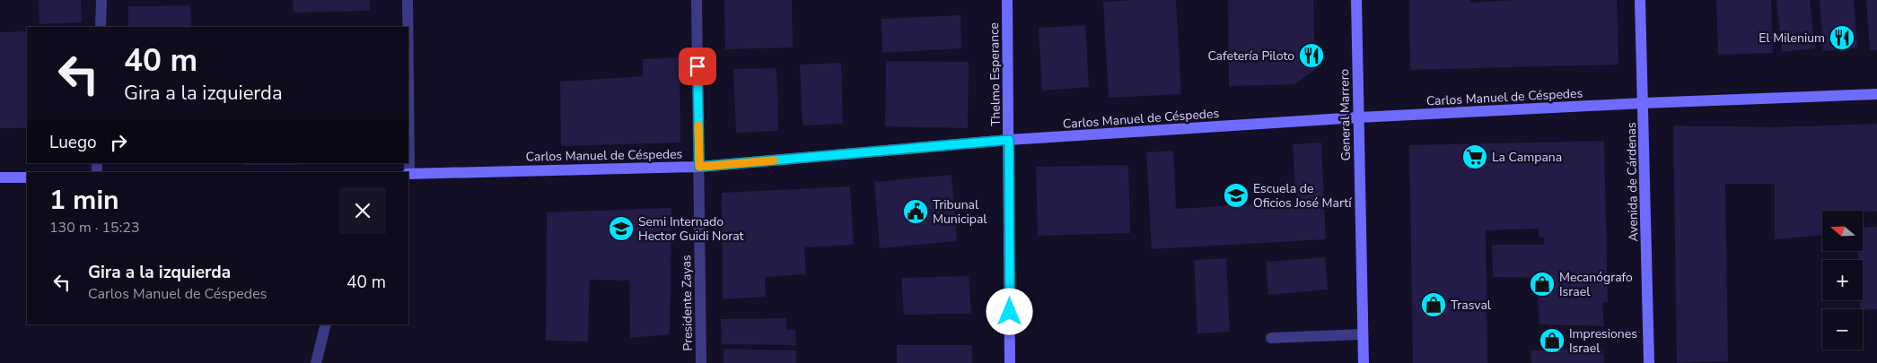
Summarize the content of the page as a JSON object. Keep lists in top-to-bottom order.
{
  "streets": {
    "street": [
      "Thelmo Esperance",
      "Carlos Manuel de Céspedes",
      "General Marrero",
      "Avenida de Cárdenas",
      "Presidente Zayas"
    ]
  },
  "crossings": [
    ["Thelmo Esperance", "Carlos Manuel de Céspedes"],
    ["Carlos Manuel de Céspedes", "General Marrero"],
    ["Carlos Manuel de Céspedes", "Avenida de Cárdenas"],
    ["Carlos Manuel de Céspedes", "Presidente Zayas"]
  ],
  "places": {
    "restaurant": ["El Milenium", "Cafetería Piloto"],
    "supermarket": ["La Campana"],
    "school or university": ["Escuela de Oficios José Martí", "Semi Internado Hector Guidi Norat"],
    "public building": ["Tribunal Municipal"],
    "shop": ["Mecanógrafo Israel", "Trasval", "Impresiones Israel"]
  },
  "north": "left",
  "page": {
    "turn": ["40 m", "Gira a la izquierda"],
    "then": "Luego",
    "heading": ["1 min", "130 m · 15:23"],
    "map_buttons": ["+", "−"],
    "list": [
      {
        "name": "Gira a la izquierda",
        "note": "Carlos Manuel de Céspedes",
        "value": "40 m"
      }
    ]
  }
}
